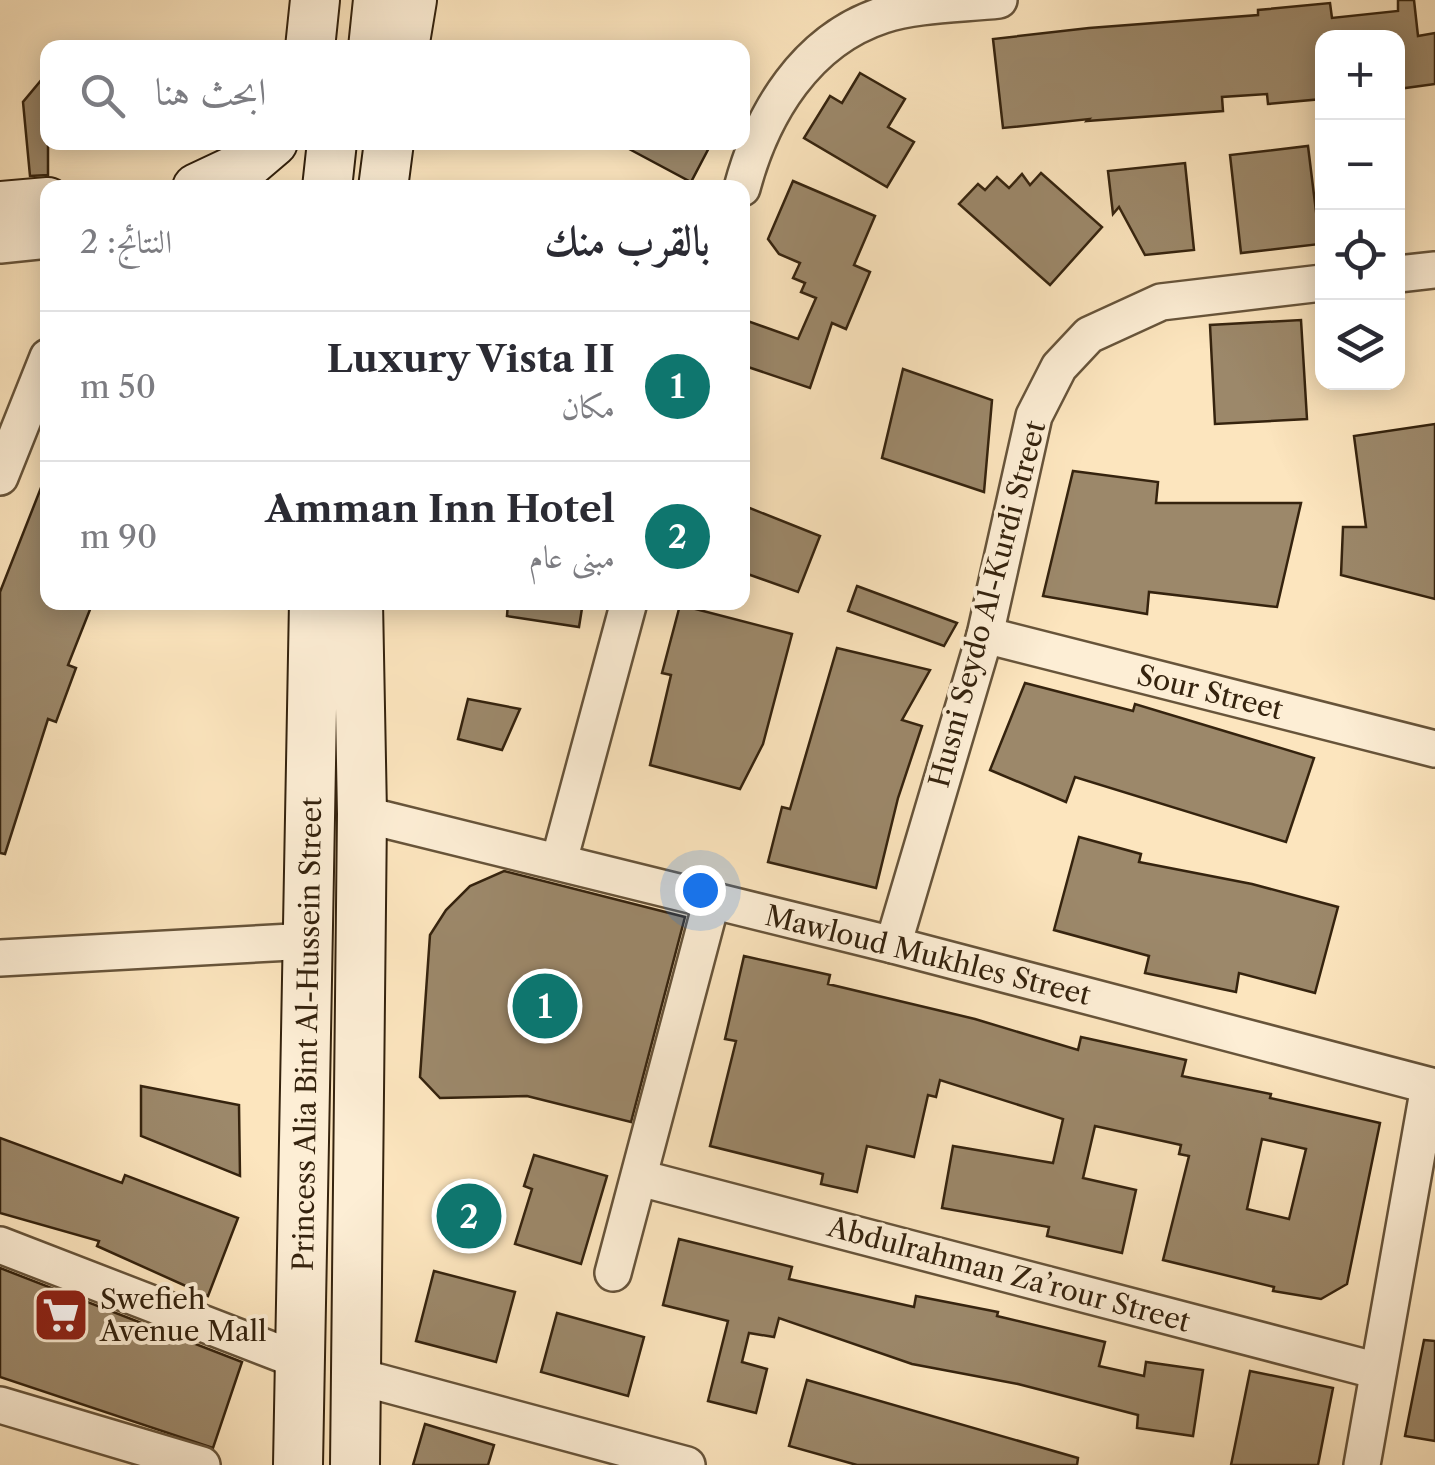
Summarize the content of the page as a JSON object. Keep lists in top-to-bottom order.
{
  "streets": {
    "main road": ["Princess Alia Bint Al-Hussein Street"],
    "street": [
      "Husni Seydo Al-Kurdi Street",
      "Sour Street",
      "Mawloud Mukhles Street",
      "Abdulrahman Za’rour Street"
    ]
  },
  "crossings": [
    ["Husni Seydo Al-Kurdi Street", "Sour Street"],
    ["Husni Seydo Al-Kurdi Street", "Mawloud Mukhles Street"],
    ["Mawloud Mukhles Street", "Princess Alia Bint Al-Hussein Street"]
  ],
  "places": {
    "supermarket": ["Swefieh Avenue Mall"]
  },
  "page": {
    "map_buttons": ["+", "−"],
    "search": "ابحث هنا",
    "heading": ["بالقرب منك", "النتائج: 2"],
    "list": [
      {
        "mark": "1",
        "name": "Luxury Vista II",
        "note": "مكان",
        "value": "50 m"
      },
      {
        "mark": "2",
        "name": "Amman Inn Hotel",
        "note": "مبنى عام",
        "value": "90 m"
      }
    ],
    "pins": ["1", "2"]
  }
}
